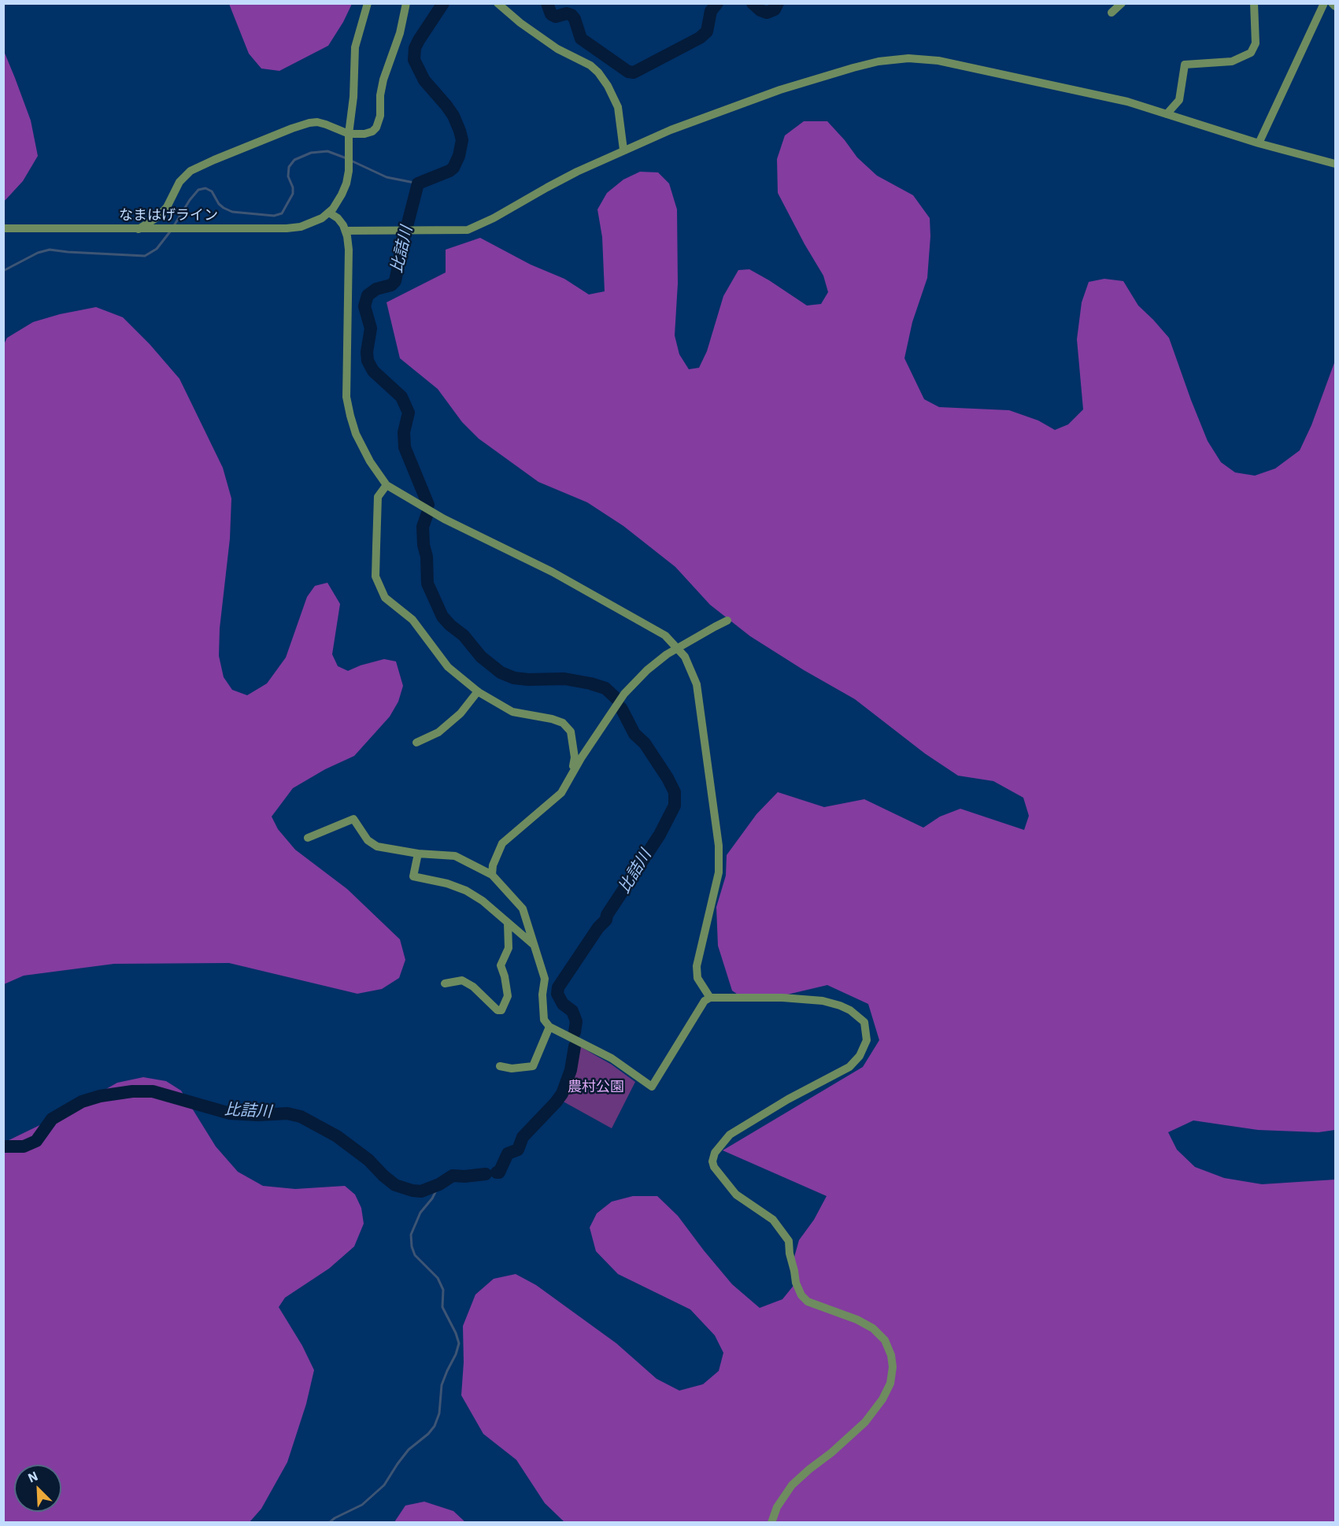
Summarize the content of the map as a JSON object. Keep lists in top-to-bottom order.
{
  "streets": {
    "street": ["なまはげライン"]
  },
  "water": ["比詰川"],
  "parks": ["農村公園"],
  "north": "top left"
}
